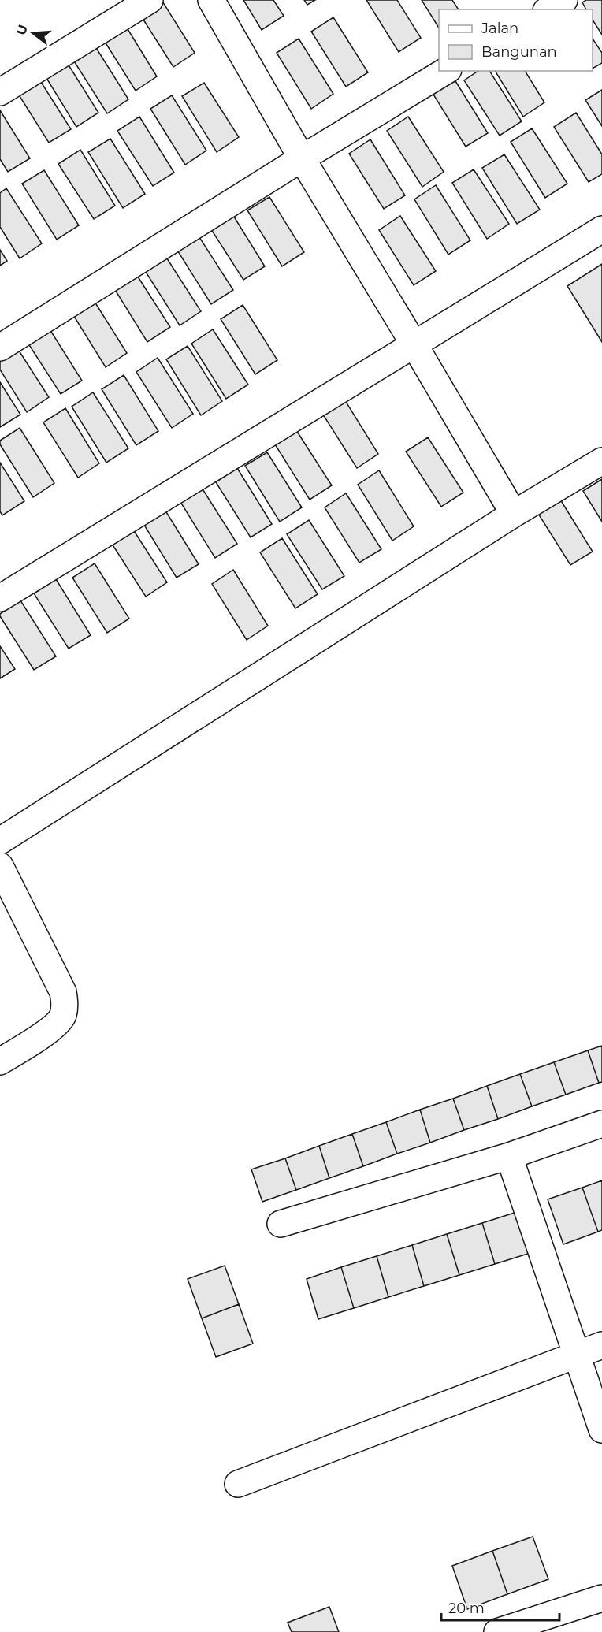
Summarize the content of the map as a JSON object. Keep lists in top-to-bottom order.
{
  "legend": ["Jalan", "Bangunan"],
  "scale_bar": "20 m",
  "north": "left"
}
